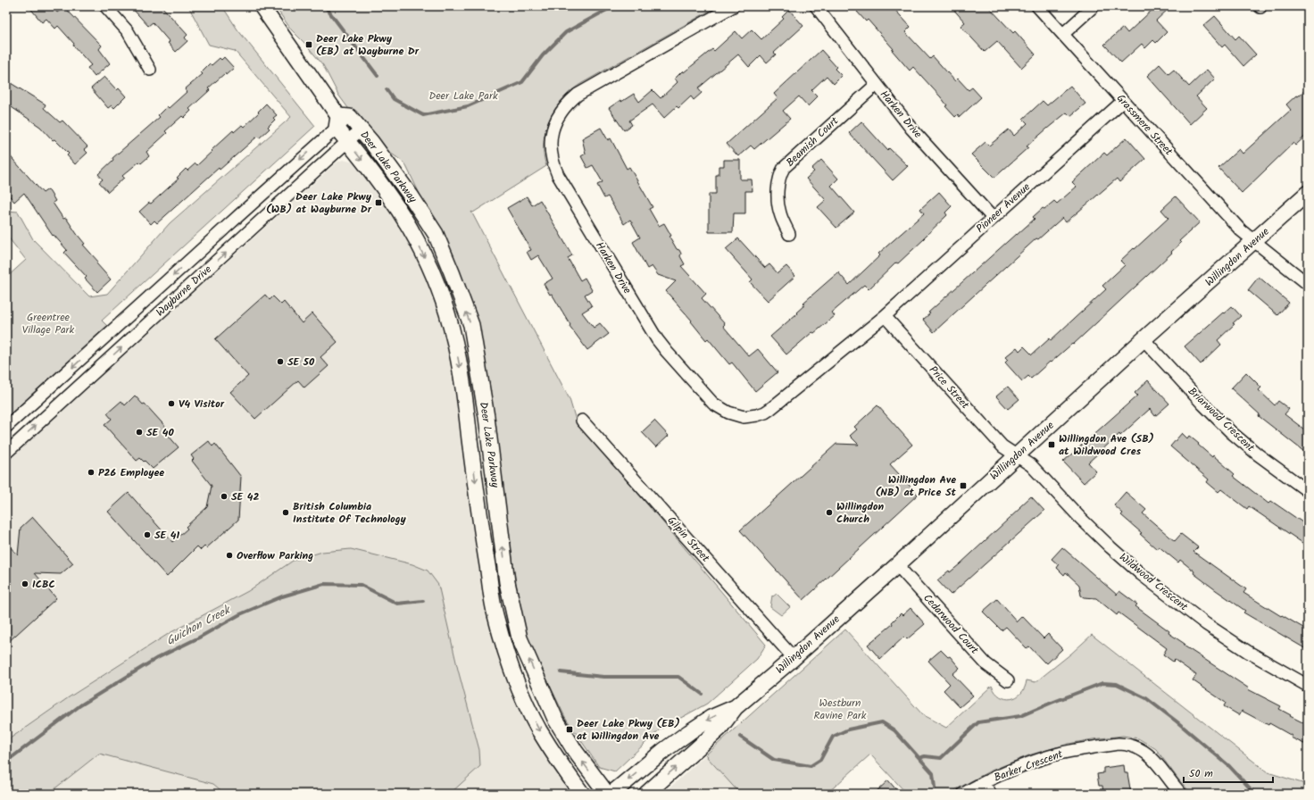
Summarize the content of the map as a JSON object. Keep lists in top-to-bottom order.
{
  "streets": {
    "main road": ["Deer Lake Parkway", "Willingdon Avenue"],
    "street": [
      "Harken Drive",
      "Grassmere Street",
      "Beamish Court",
      "Pioneer Avenue",
      "Wayburne Drive",
      "Price Street",
      "Briarwood Crescent",
      "Gilpin Street",
      "Wildwood Crescent",
      "Cedarwood Court",
      "Barker Crescent"
    ]
  },
  "crossings": [
    ["Harken Drive", "Beamish Court"],
    ["Harken Drive", "Pioneer Avenue"],
    ["Harken Drive", "Price Street"],
    ["Grassmere Street", "Pioneer Avenue"],
    ["Grassmere Street", "Willingdon Avenue"],
    ["Deer Lake Parkway", "Wayburne Drive"],
    ["Pioneer Avenue", "Price Street"],
    ["Willingdon Avenue", "Price Street"],
    ["Willingdon Avenue", "Briarwood Crescent"],
    ["Willingdon Avenue", "Gilpin Street"],
    ["Willingdon Avenue", "Wildwood Crescent"],
    ["Willingdon Avenue", "Cedarwood Court"],
    ["Price Street", "Wildwood Crescent"]
  ],
  "water": ["Guichon Creek"],
  "parks": ["Deer Lake Park", "Greentree Village Park", "Westburn Ravine Park"],
  "places": {
    "transit": [
      "Deer Lake Pkwy (EB) at Wayburne Dr",
      "Deer Lake Pkwy (WB) at Wayburne Dr",
      "Willingdon Ave (SB) at Wildwood Cres",
      "Willingdon Ave (NB) at Price St",
      "Deer Lake Pkwy (EB) at Willingdon Ave"
    ],
    "other": [
      "SE 50",
      "V4 Visitor",
      "SE 40",
      "P26 Employee",
      "SE 42",
      "British Columbia Institute Of Technology",
      "Willingdon Church",
      "SE 41",
      "Overflow Parking",
      "ICBC"
    ]
  },
  "scale_bar": "50 m"
}
